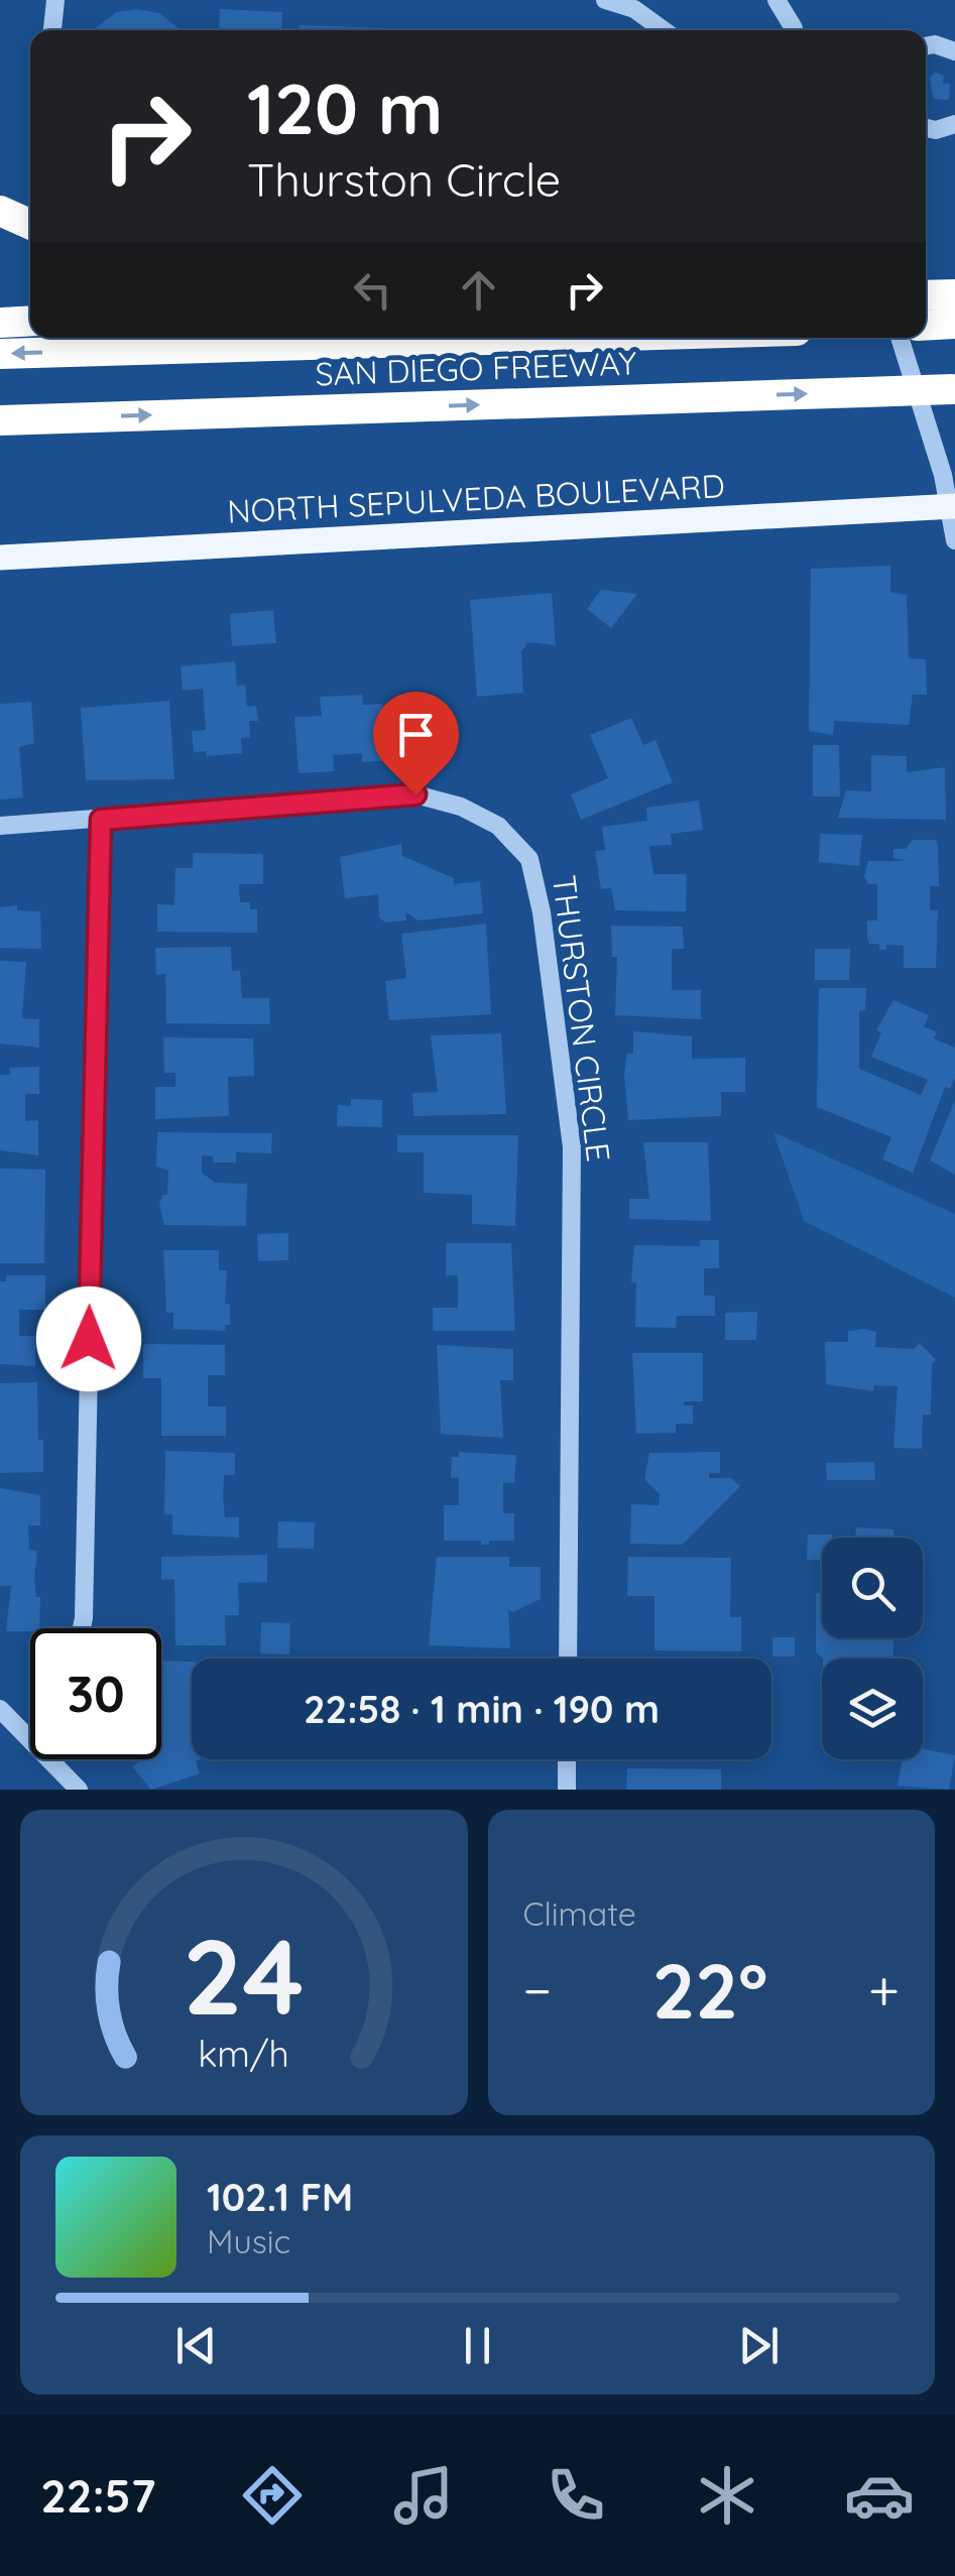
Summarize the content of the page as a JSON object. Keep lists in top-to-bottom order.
{
  "streets": {
    "highway": ["SAN DIEGO FREEWAY"],
    "main road": ["NORTH SEPULVEDA BOULEVARD"],
    "street": ["THURSTON CIRCLE"]
  },
  "page": {
    "turn": ["120 m", "Thurston Circle"],
    "limit": "30",
    "trip": "22:58 · 1 min · 190 m",
    "tile": "Climate",
    "heat": ["−", "22°", "+"],
    "song": ["102.1 FM", "Music"],
    "tabs": "22:57",
    "gauge": ["24", "km/h"]
  }
}
